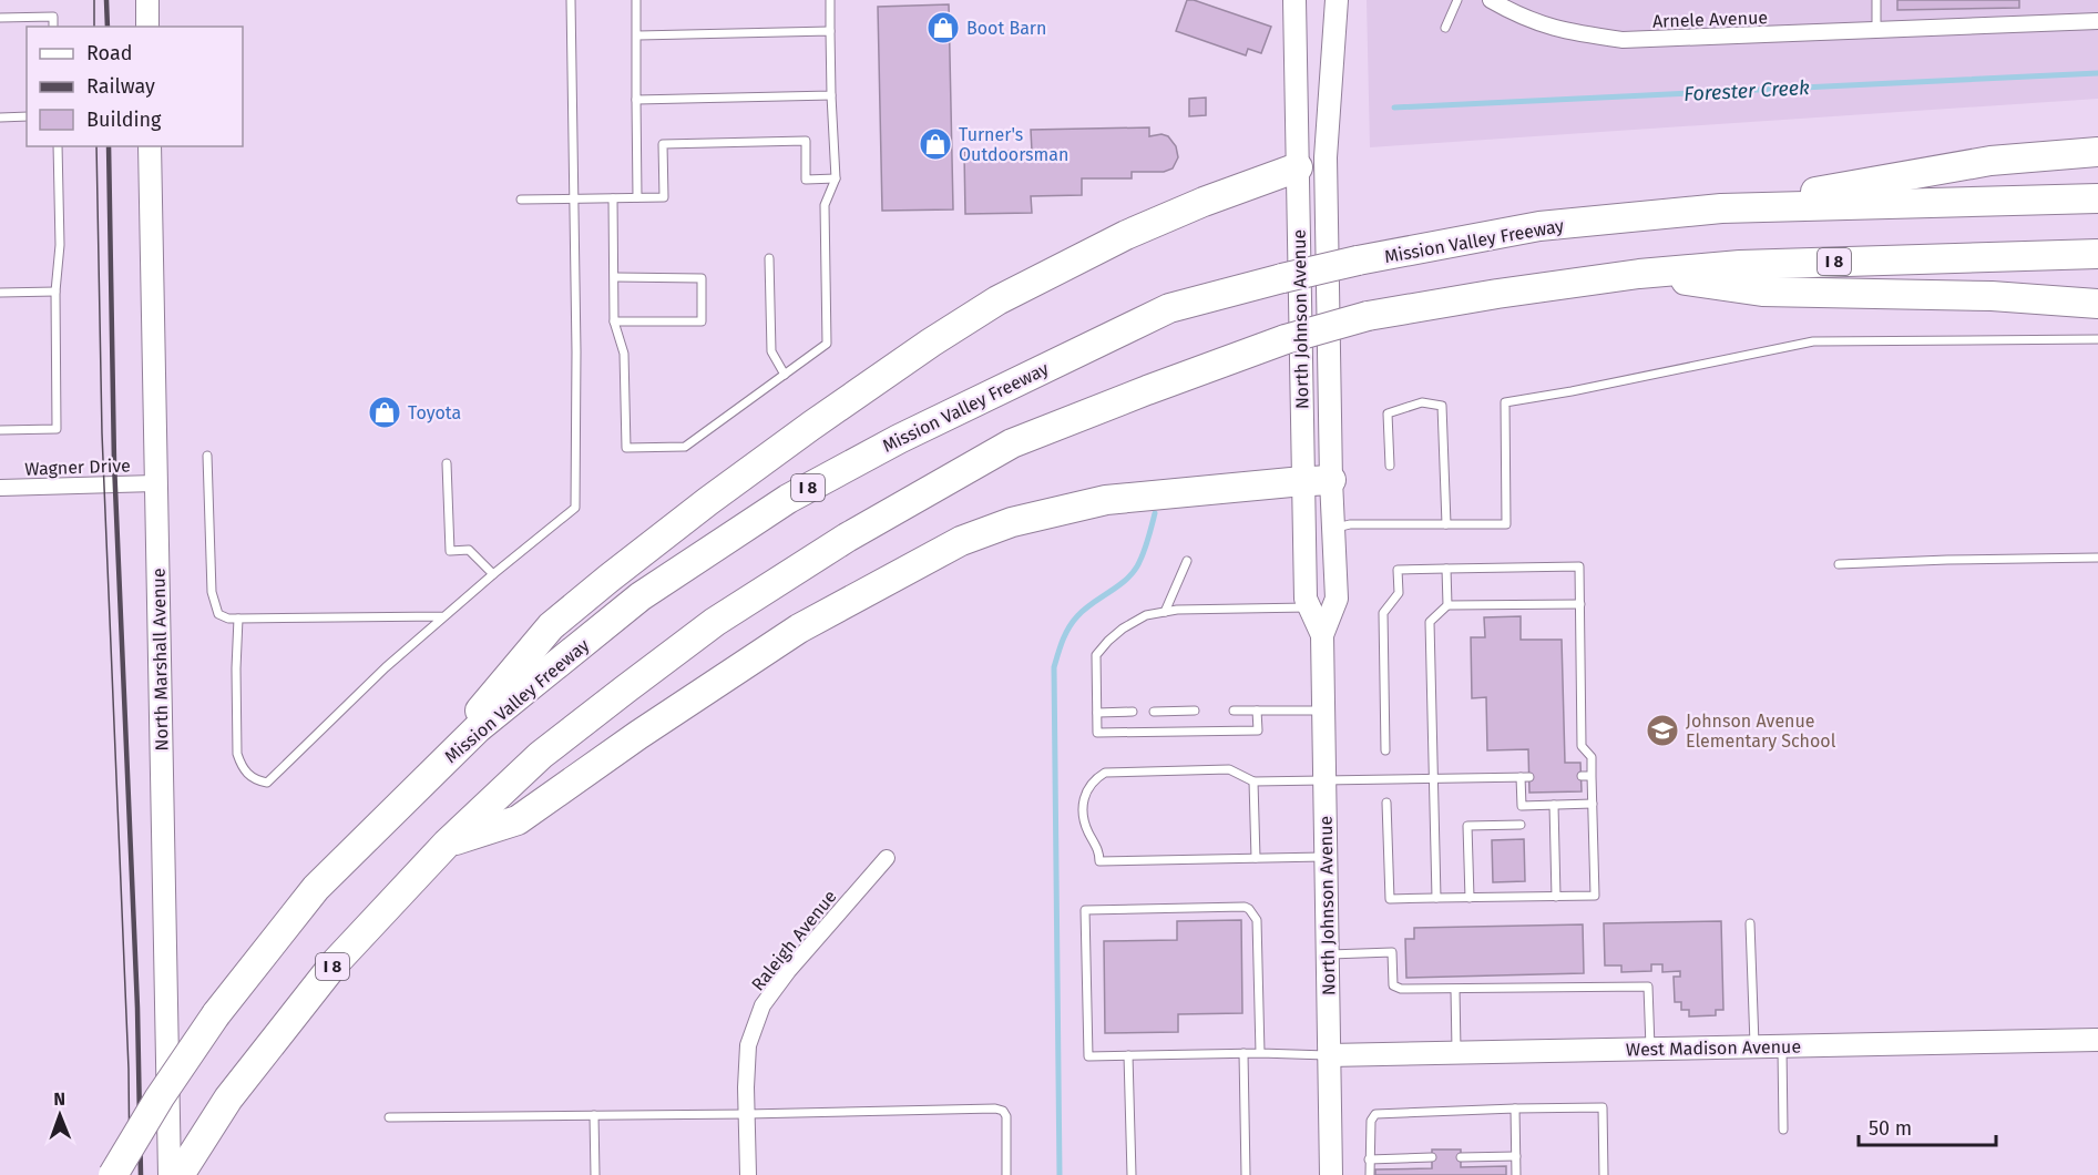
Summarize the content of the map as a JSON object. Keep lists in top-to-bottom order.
{
  "streets": {
    "highway": ["Mission Valley Freeway", "I 8"],
    "main road": ["North Johnson Avenue", "North Marshall Avenue", "West Madison Avenue"],
    "street": ["Arnele Avenue", "Wagner Drive", "Raleigh Avenue"]
  },
  "crossings": [
    ["North Johnson Avenue", "West Madison Avenue"],
    ["Wagner Drive", "North Marshall Avenue"]
  ],
  "water": ["Forester Creek"],
  "places": {
    "shop": ["Boot Barn", "Turner's Outdoorsman", "Toyota"],
    "school or university": ["Johnson Avenue Elementary School"]
  },
  "legend": ["Road", "Railway", "Building"],
  "scale_bar": "50 m",
  "north": "top"
}
